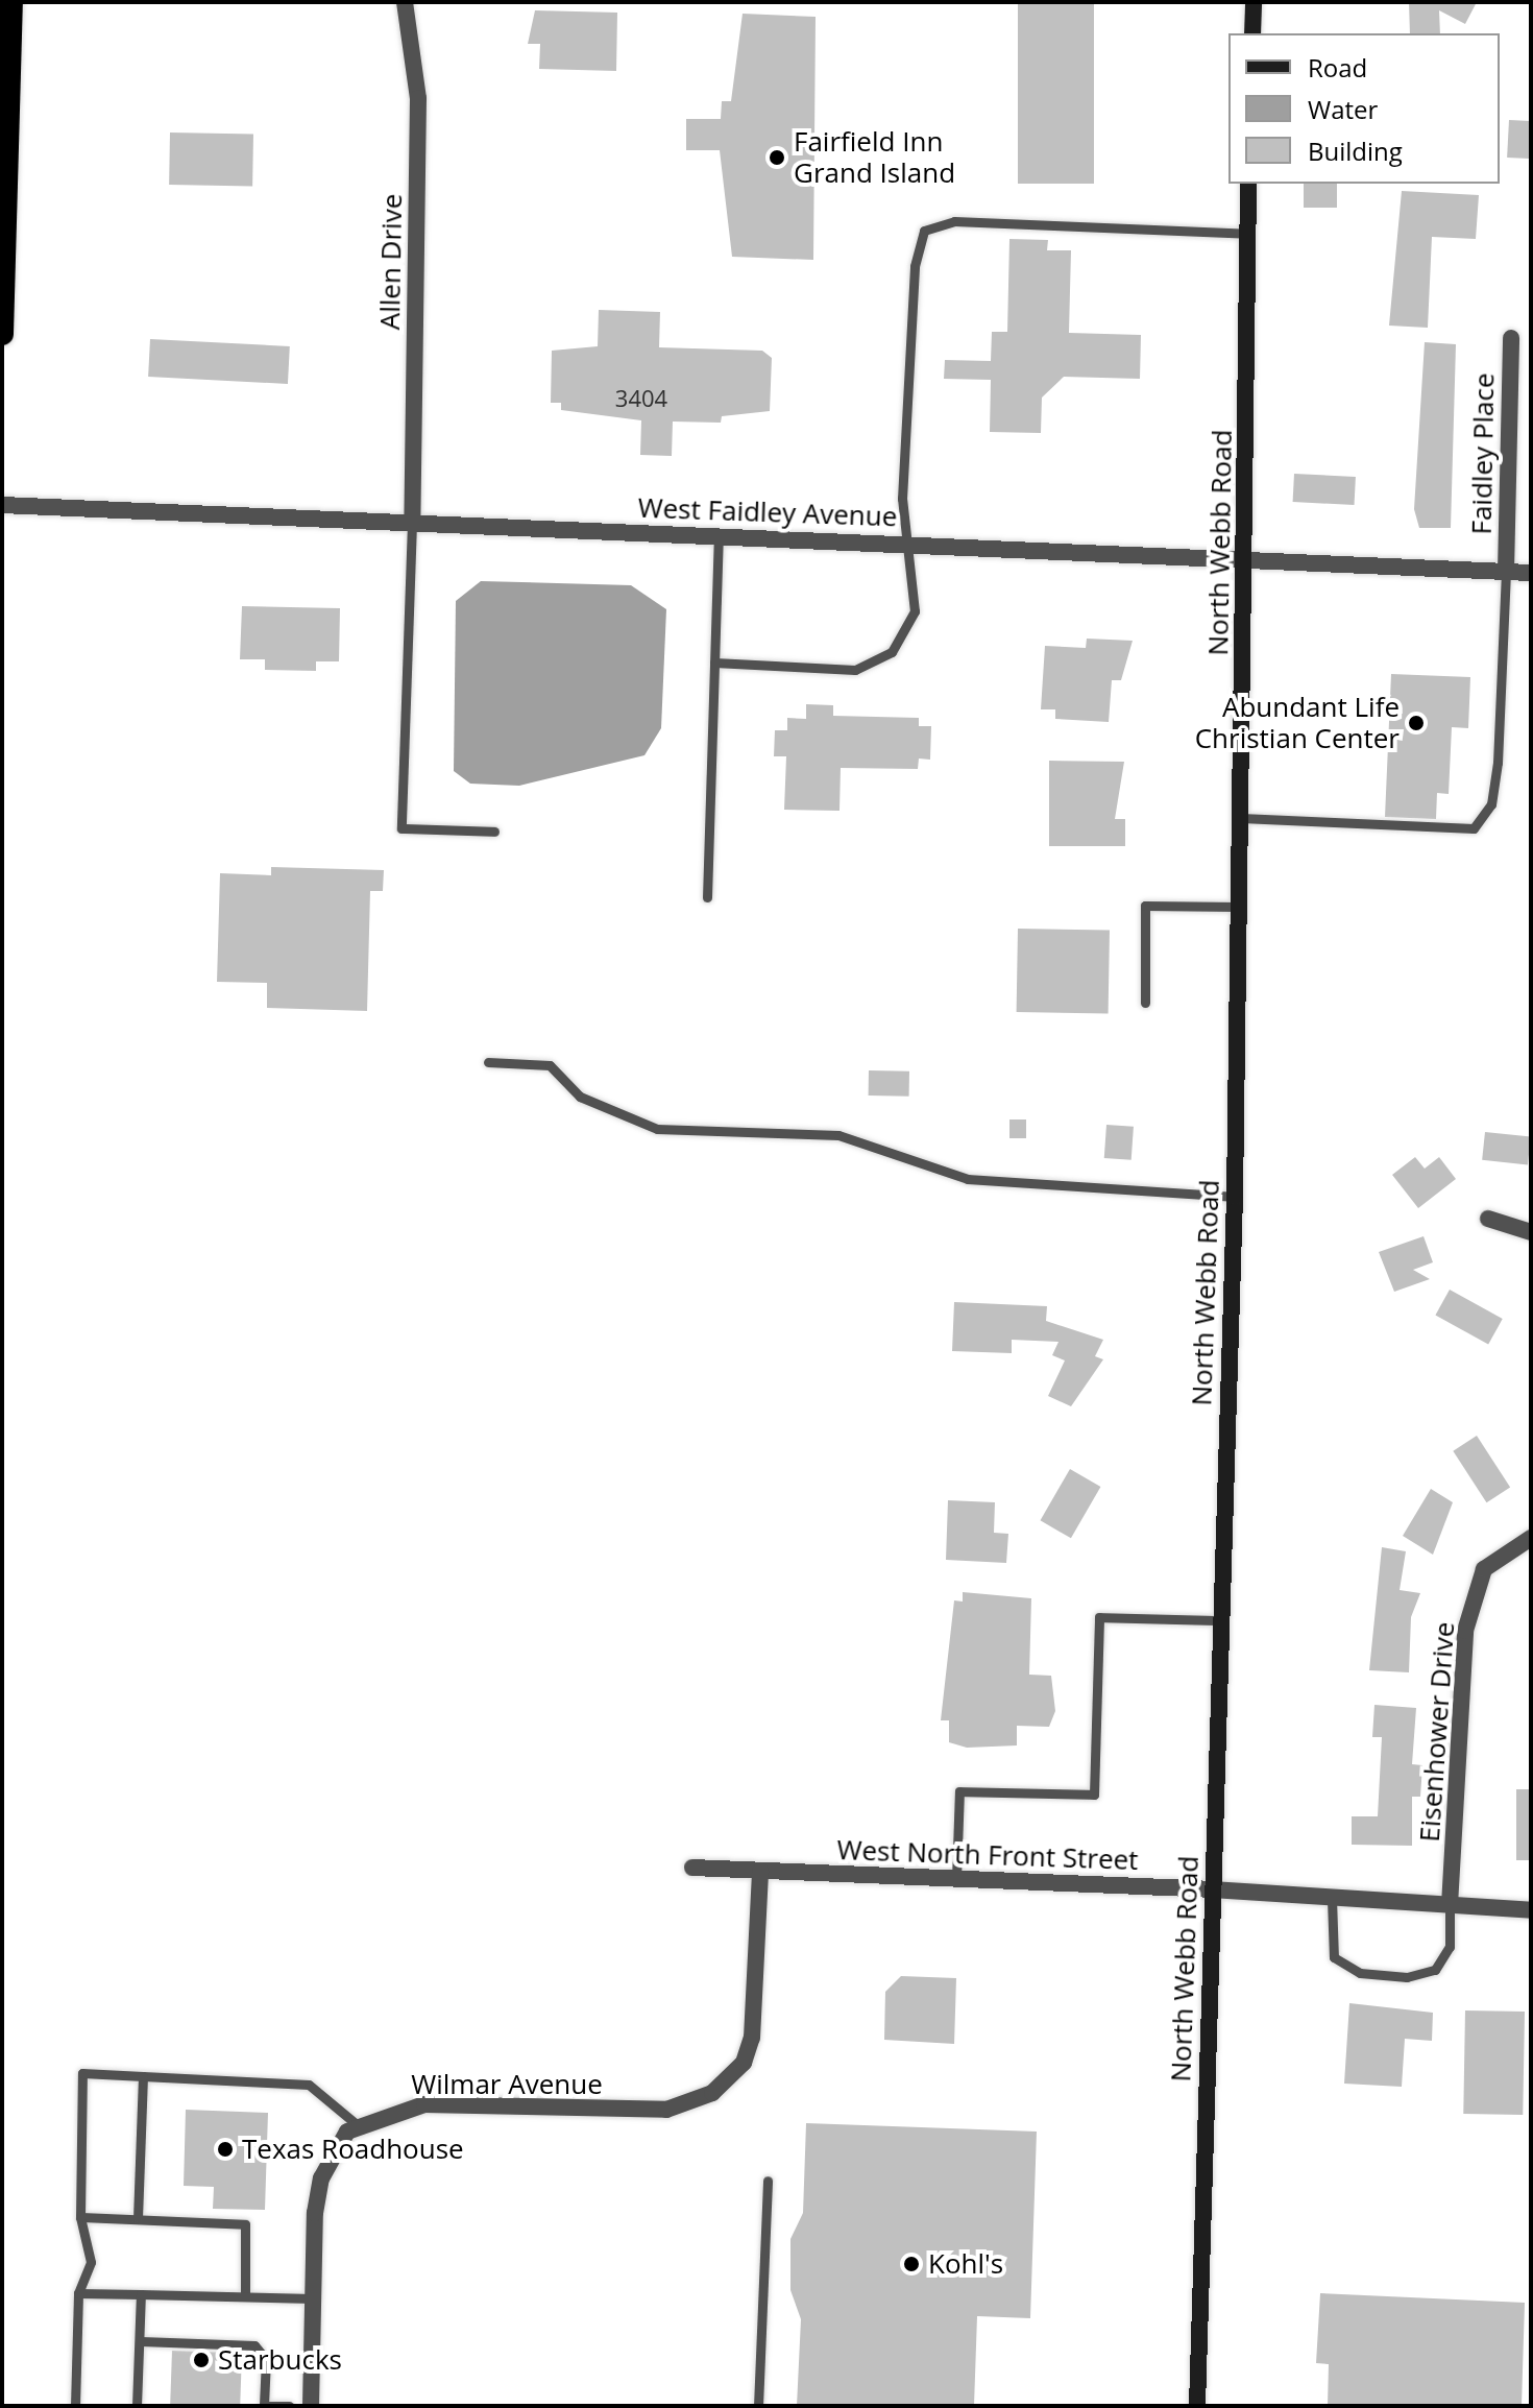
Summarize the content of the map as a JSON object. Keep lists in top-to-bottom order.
{
  "streets": {
    "main road": ["North Webb Road"],
    "street": [
      "Allen Drive",
      "Faidley Place",
      "West Faidley Avenue",
      "Eisenhower Drive",
      "West North Front Street",
      "Wilmar Avenue"
    ]
  },
  "crossings": [
    ["Allen Drive", "West Faidley Avenue"],
    ["Faidley Place", "West Faidley Avenue"],
    ["West Faidley Avenue", "North Webb Road"],
    ["North Webb Road", "West North Front Street"],
    ["Eisenhower Drive", "West North Front Street"],
    ["West North Front Street", "Wilmar Avenue"]
  ],
  "places": [
    "Fairfield Inn Grand Island",
    "Abundant Life Christian Center",
    "Texas Roadhouse",
    "Kohl's",
    "Starbucks"
  ],
  "house_numbers": ["3404"],
  "legend": ["Road", "Water", "Building"]
}
